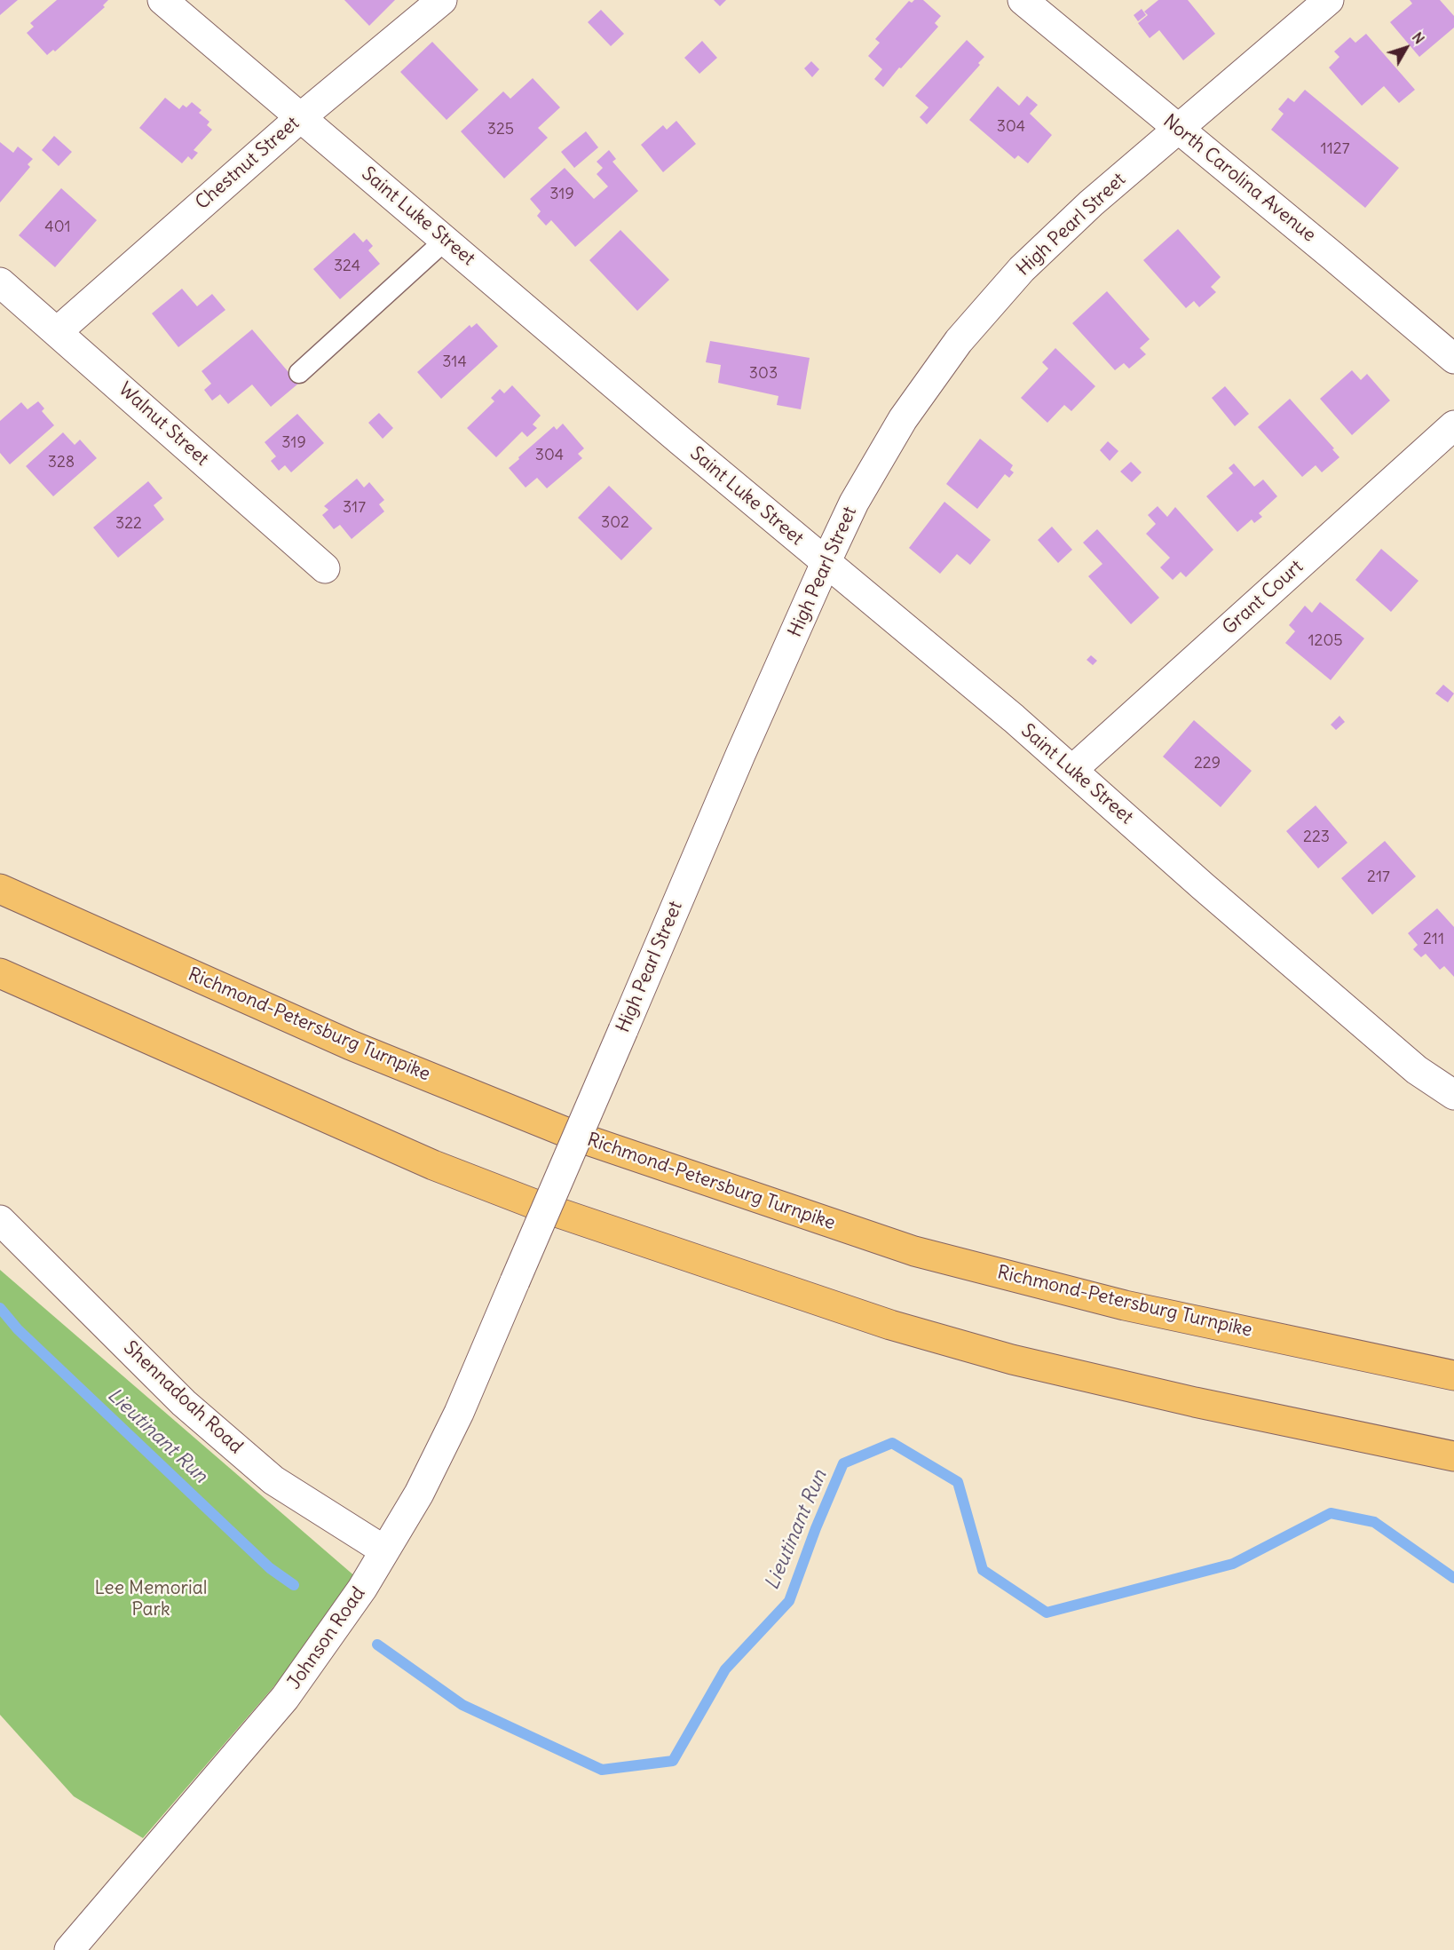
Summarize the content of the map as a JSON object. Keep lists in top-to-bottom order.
{
  "streets": {
    "highway": ["Richmond-Petersburg Turnpike"],
    "street": [
      "Chestnut Street",
      "North Carolina Avenue",
      "Saint Luke Street",
      "High Pearl Street",
      "Walnut Street",
      "Grant Court",
      "Shennadoah Road",
      "Johnson Road"
    ]
  },
  "crossings": [
    ["Chestnut Street", "Saint Luke Street"],
    ["Chestnut Street", "Walnut Street"],
    ["North Carolina Avenue", "High Pearl Street"],
    ["Saint Luke Street", "High Pearl Street"],
    ["Saint Luke Street", "Grant Court"],
    ["High Pearl Street", "Johnson Road"],
    ["Shennadoah Road", "Johnson Road"]
  ],
  "water": ["Lieutinant Run"],
  "parks": ["Lee Memorial Park"],
  "house_numbers": [
    "304",
    "325",
    "1127",
    "319",
    "401",
    "324",
    "314",
    "303",
    "319",
    "304",
    "328",
    "317",
    "302",
    "322",
    "1205",
    "229",
    "223",
    "217",
    "211"
  ],
  "north": "top right"
}
